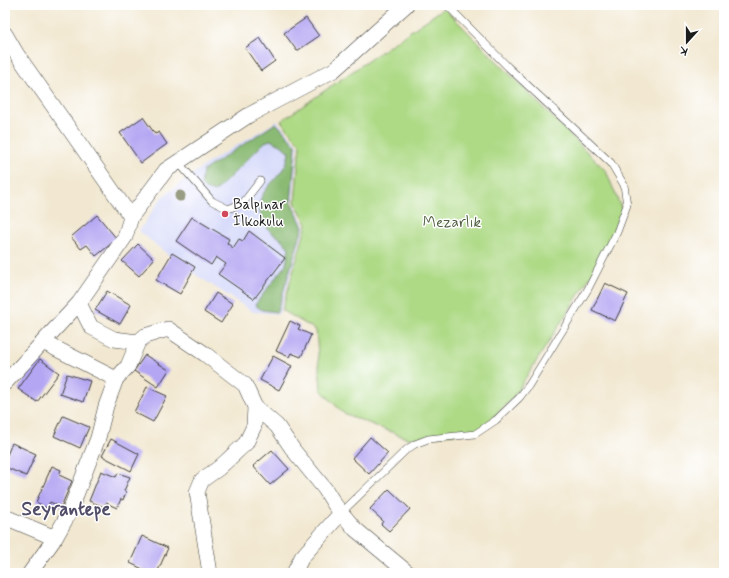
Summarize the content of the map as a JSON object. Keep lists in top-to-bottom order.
{
  "districts": ["Seyrantepe"],
  "parks": ["Mezarlık"],
  "places": ["Balpınar İlkokulu"],
  "north": "bottom"
}
